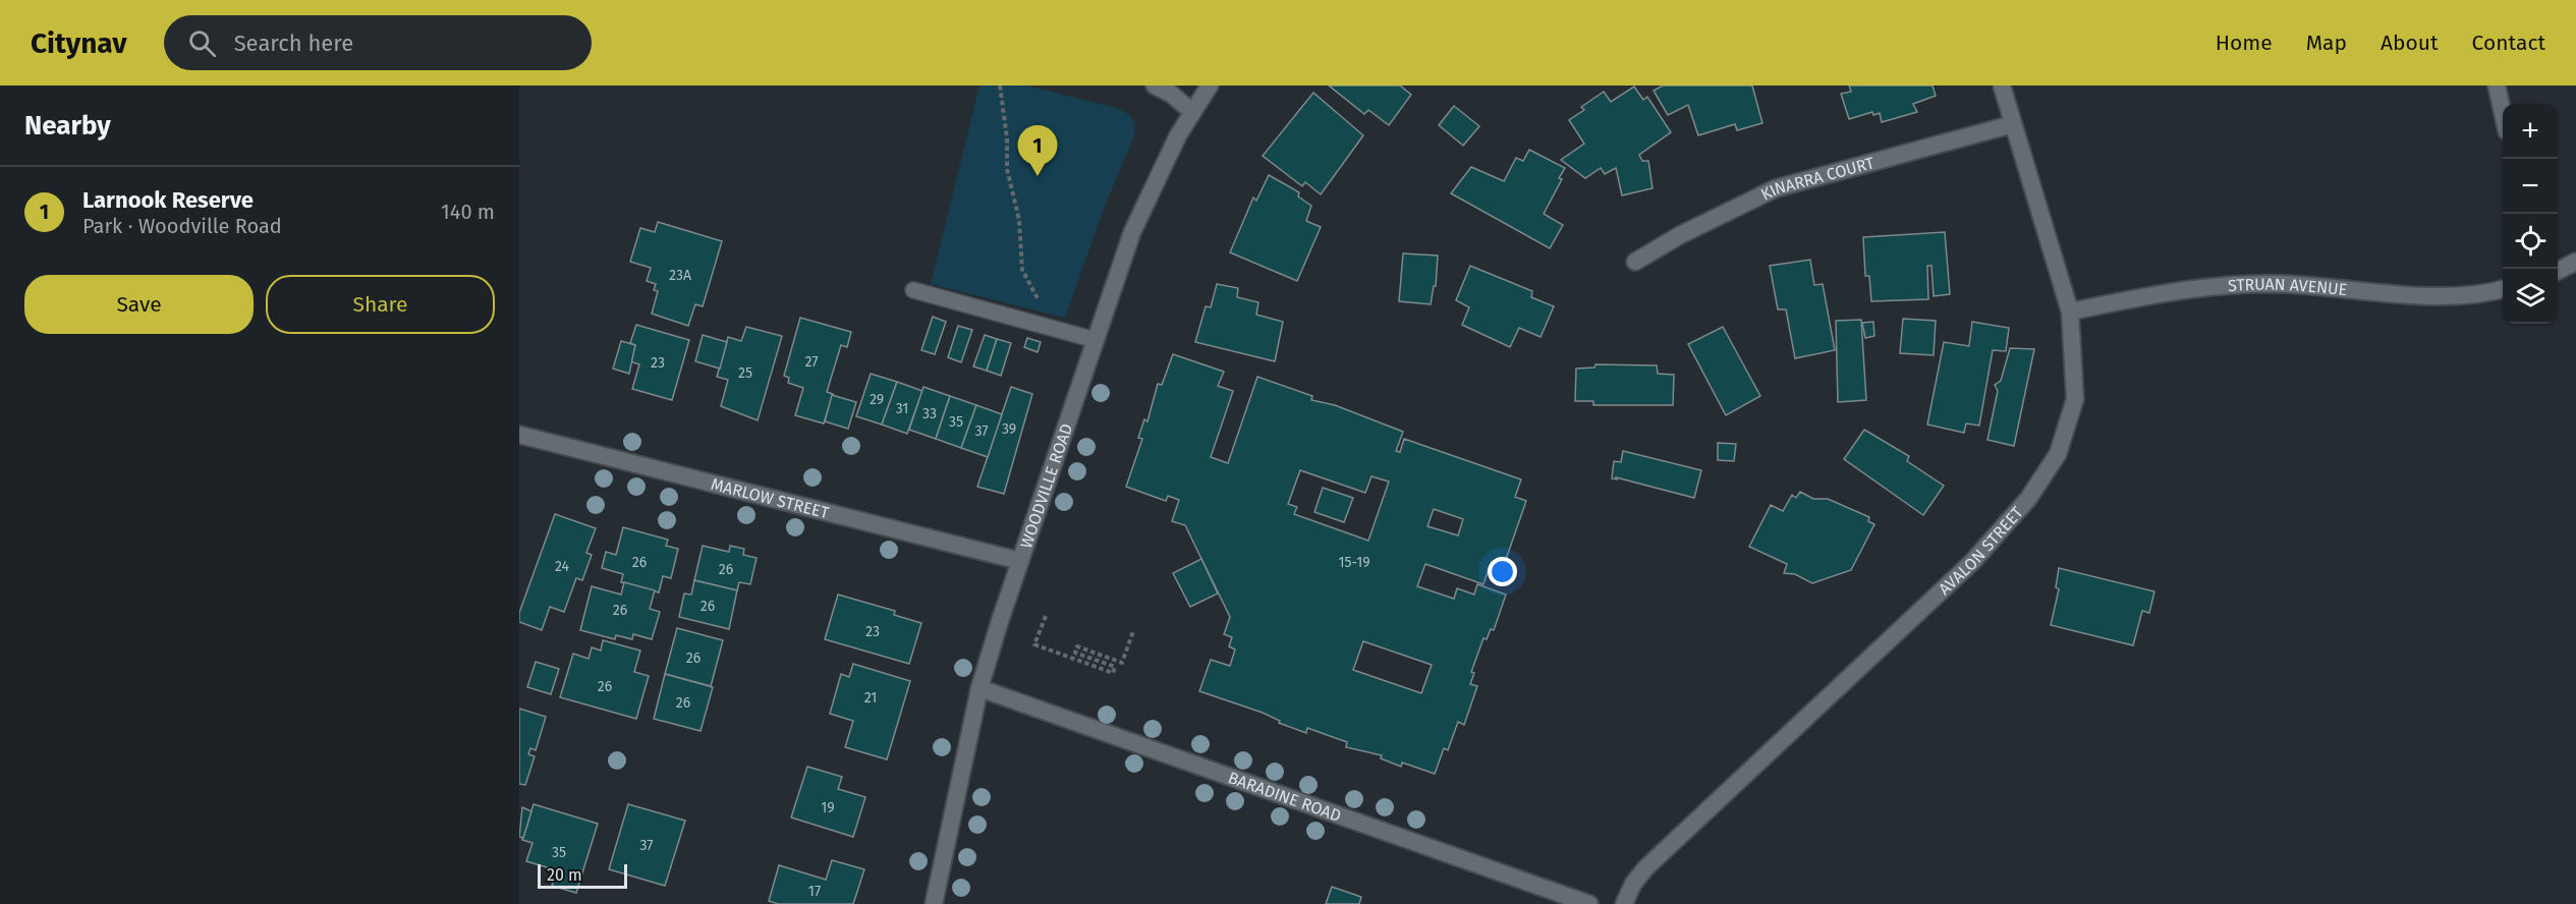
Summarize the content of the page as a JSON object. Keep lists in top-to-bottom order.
{
  "streets": {
    "street": [
      "KINARRA COURT",
      "STRUAN AVENUE",
      "WOODVILLE ROAD",
      "MARLOW STREET",
      "AVALON STREET",
      "BARADINE ROAD"
    ]
  },
  "crossings": [
    ["KINARRA COURT", "AVALON STREET"],
    ["STRUAN AVENUE", "AVALON STREET"],
    ["WOODVILLE ROAD", "MARLOW STREET"],
    ["WOODVILLE ROAD", "BARADINE ROAD"]
  ],
  "house_numbers": [
    "23A",
    "27",
    "23",
    "25",
    "29",
    "31",
    "33",
    "35",
    "39",
    "37",
    "26",
    "15-19",
    "24",
    "26",
    "26",
    "26",
    "23",
    "26",
    "26",
    "21",
    "26",
    "19",
    "37",
    "35",
    "17"
  ],
  "scale_bar": "20 m",
  "page": {
    "header": "Citynav",
    "search": "Search here",
    "nav": [
      "Home",
      "Map",
      "About",
      "Contact"
    ],
    "heading": "Nearby",
    "map_buttons": ["+", "−"],
    "pins": "1",
    "list": [
      {
        "mark": "1",
        "name": "Larnook Reserve",
        "note": "Park · Woodville Road",
        "value": "140 m"
      }
    ],
    "buttons": ["Save", "Share"],
    "scale": "20 m"
  }
}
